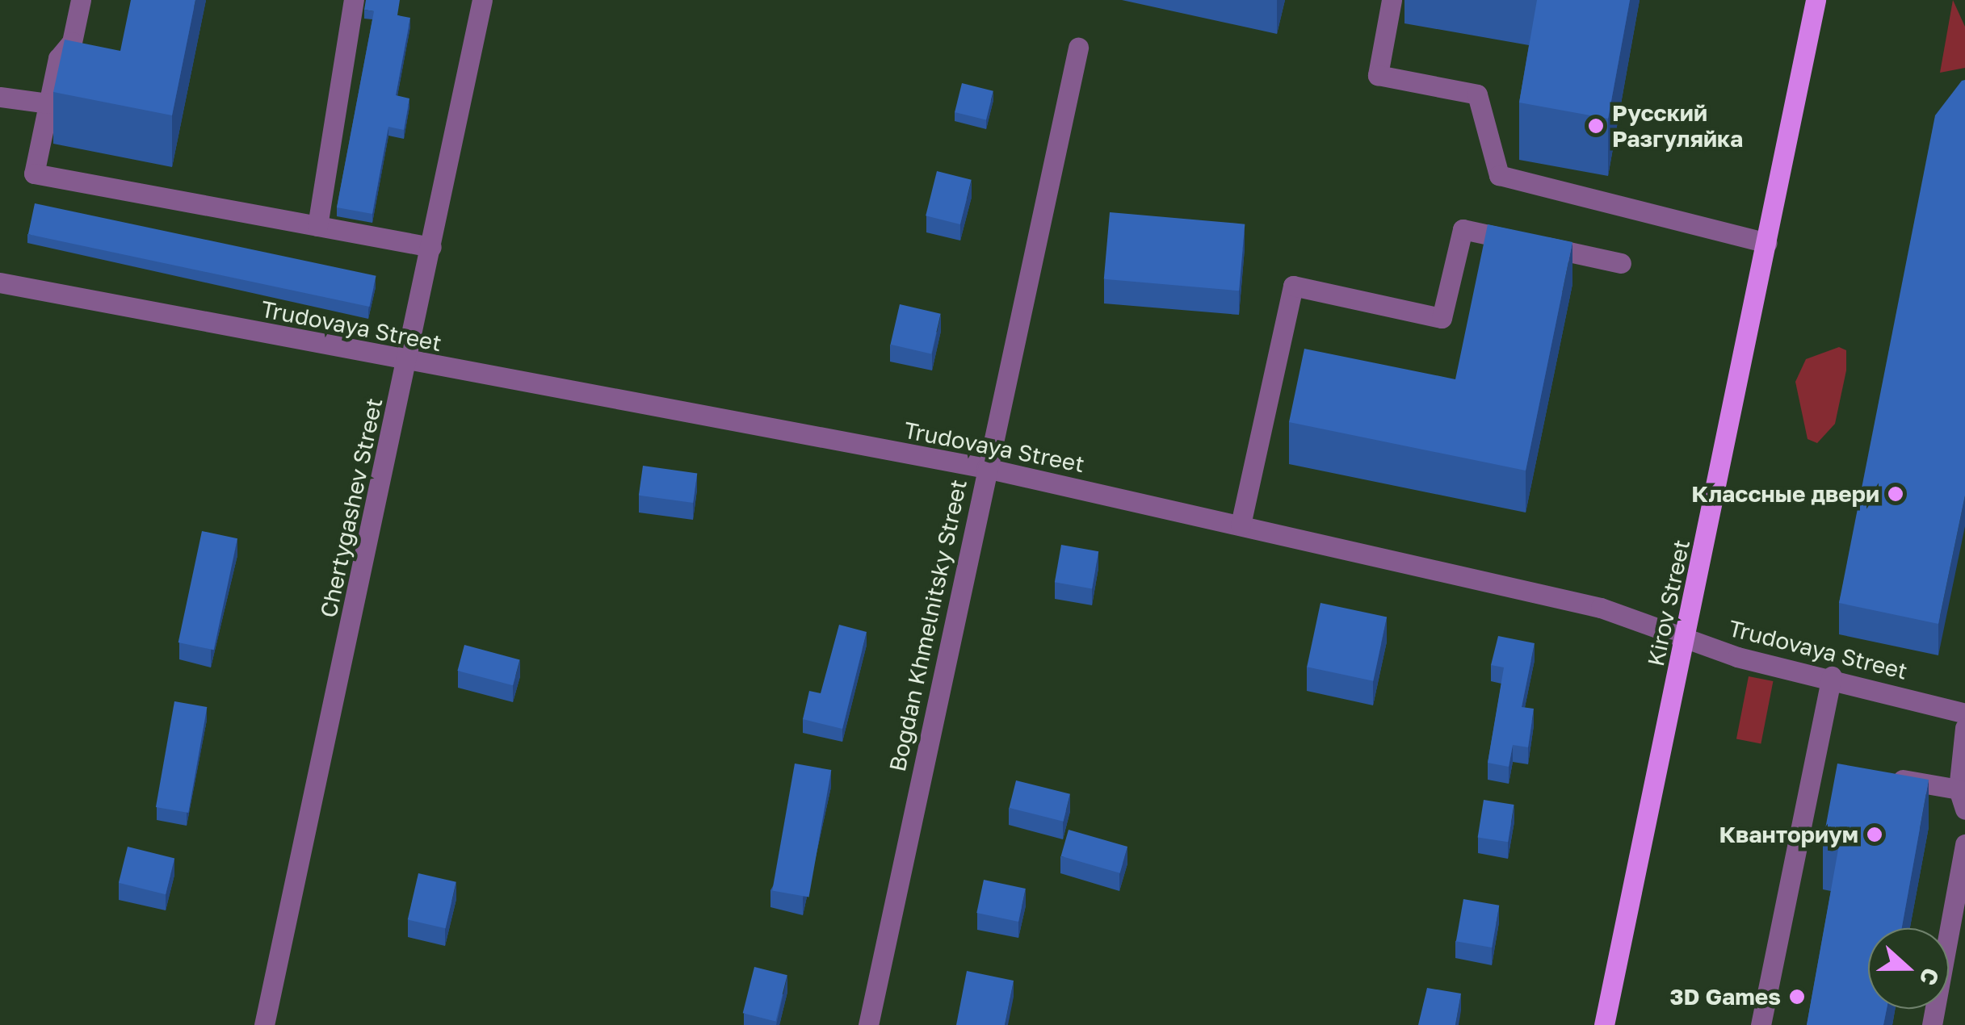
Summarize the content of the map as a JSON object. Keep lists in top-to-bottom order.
{
  "streets": {
    "main road": ["Kirov Street"],
    "street": ["Trudovaya Street", "Chertygashev Street", "Bogdan Khmelnitsky Street"]
  },
  "crossings": [
    ["Trudovaya Street", "Chertygashev Street"],
    ["Trudovaya Street", "Kirov Street"],
    ["Trudovaya Street", "Bogdan Khmelnitsky Street"]
  ],
  "places": [
    "Русский Разгуляйка",
    "Классные двери",
    "Кванториум",
    "3D Games"
  ],
  "north": "right"
}
